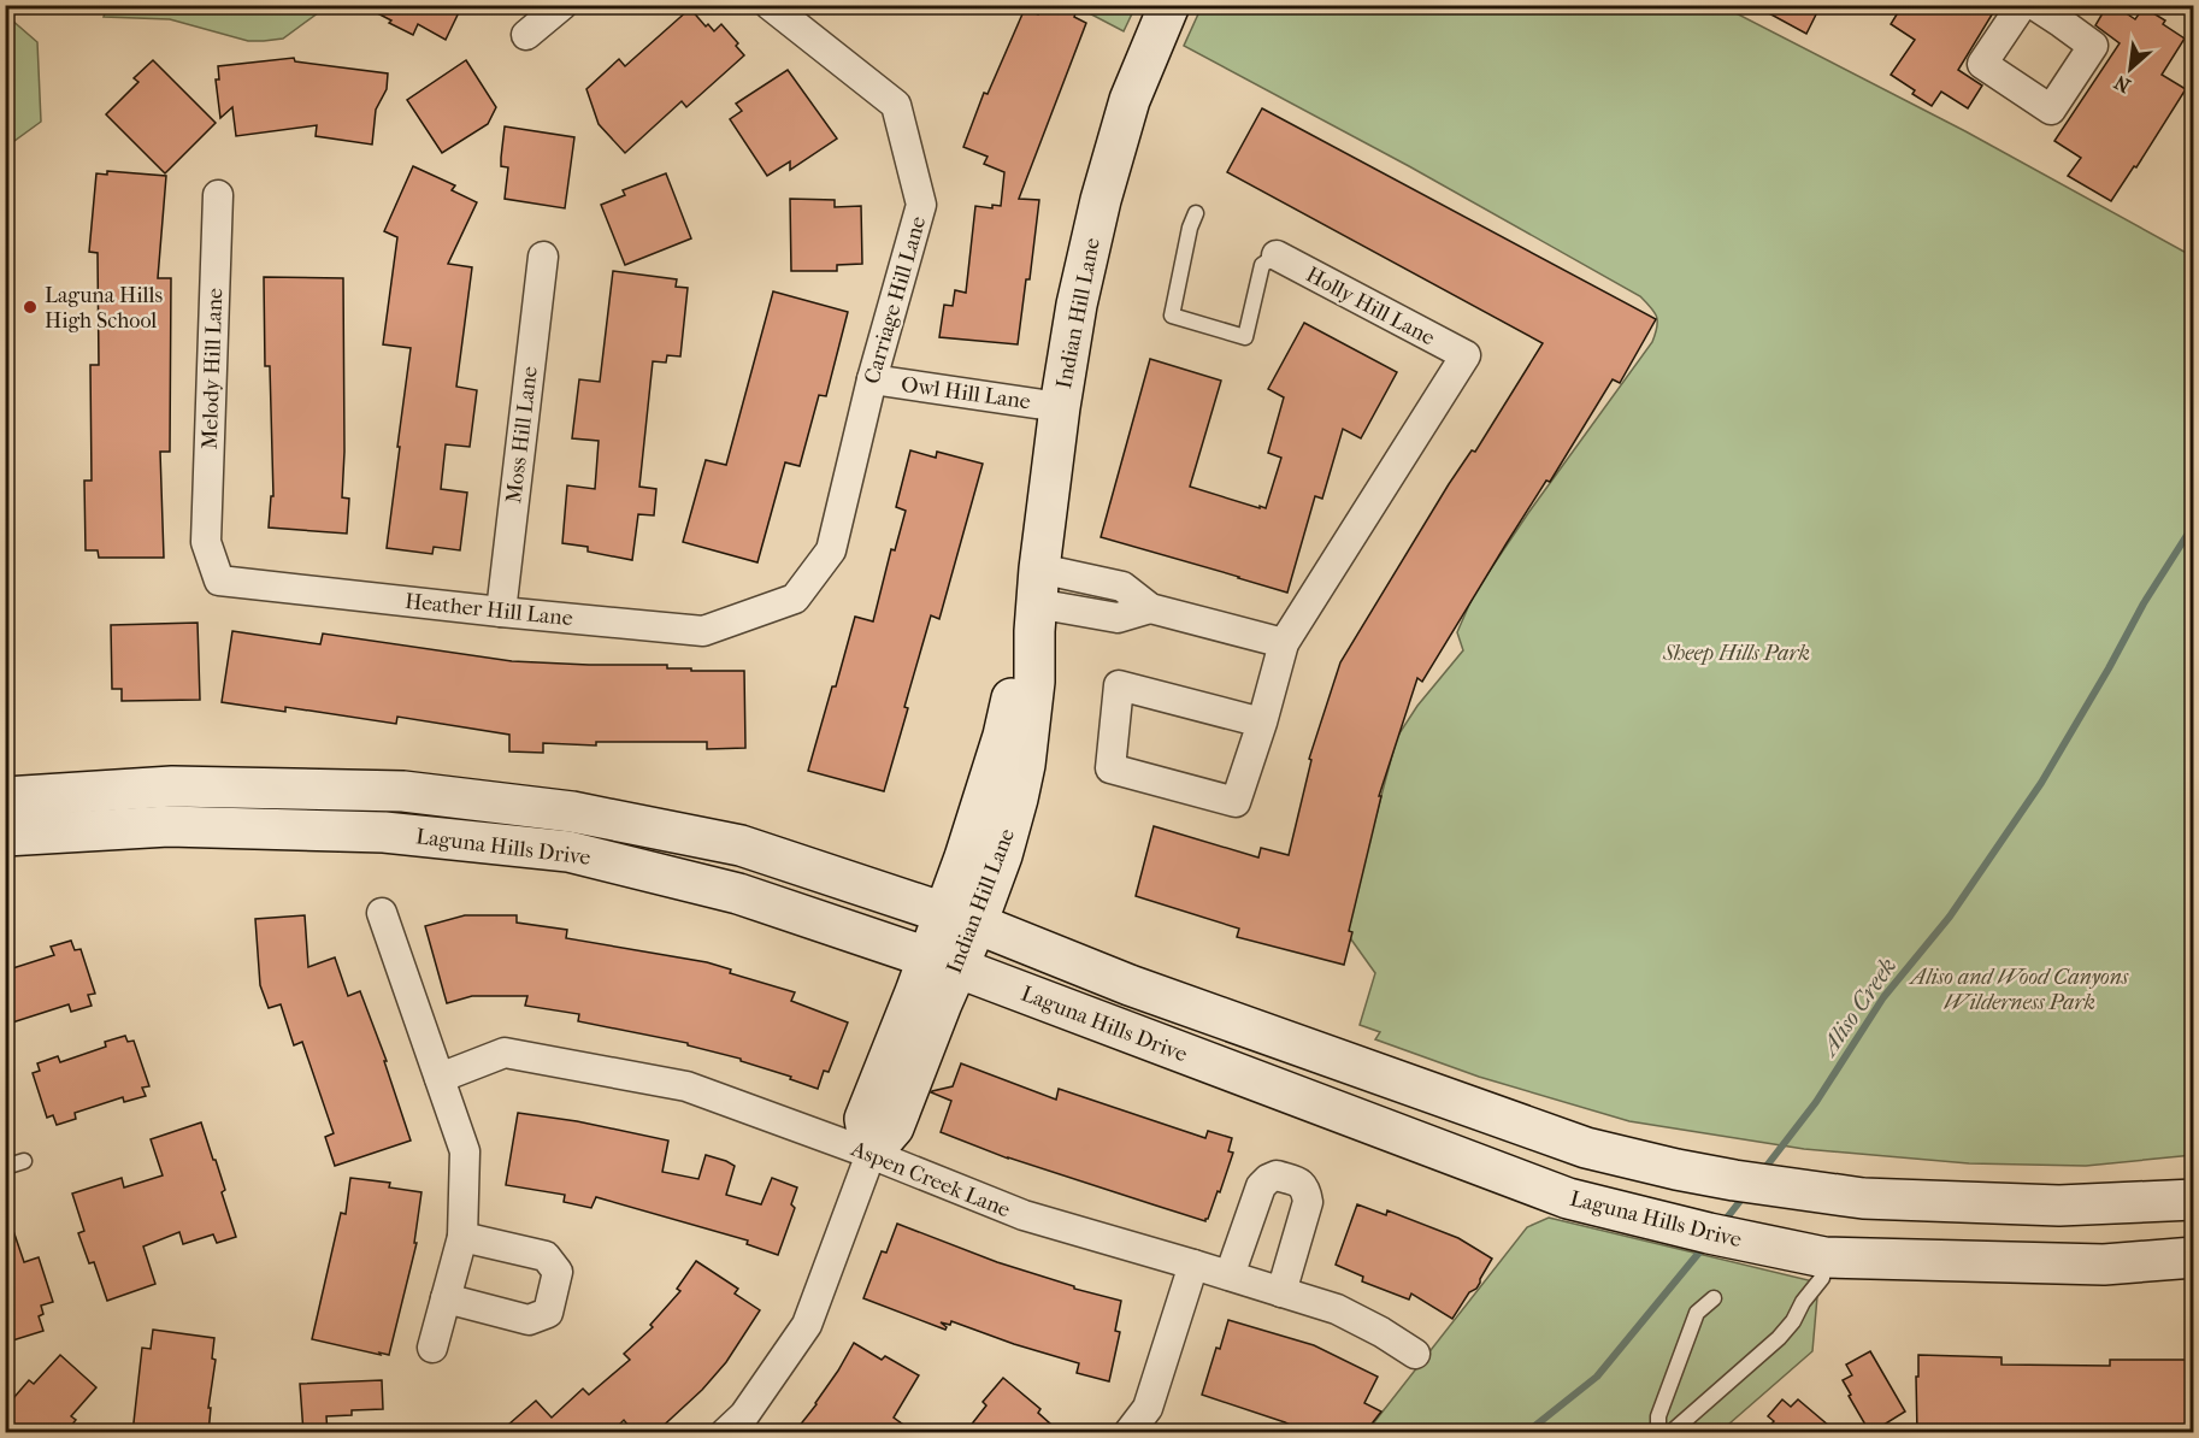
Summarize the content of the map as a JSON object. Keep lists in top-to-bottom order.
{
  "streets": {
    "main road": ["Indian Hill Lane", "Laguna Hills Drive"],
    "street": [
      "Carriage Hill Lane",
      "Holly Hill Lane",
      "Melody Hill Lane",
      "Owl Hill Lane",
      "Moss Hill Lane",
      "Heather Hill Lane",
      "Aspen Creek Lane"
    ]
  },
  "crossings": [
    ["Carriage Hill Lane", "Owl Hill Lane"],
    ["Carriage Hill Lane", "Heather Hill Lane"],
    ["Indian Hill Lane", "Owl Hill Lane"],
    ["Indian Hill Lane", "Laguna Hills Drive"],
    ["Indian Hill Lane", "Aspen Creek Lane"],
    ["Melody Hill Lane", "Heather Hill Lane"],
    ["Moss Hill Lane", "Heather Hill Lane"]
  ],
  "water": ["Aliso Creek"],
  "parks": ["Sheep Hills Park", "Aliso and Wood Canyons Wilderness Park"],
  "places": ["Laguna Hills High School"],
  "north": "bottom left"
}
